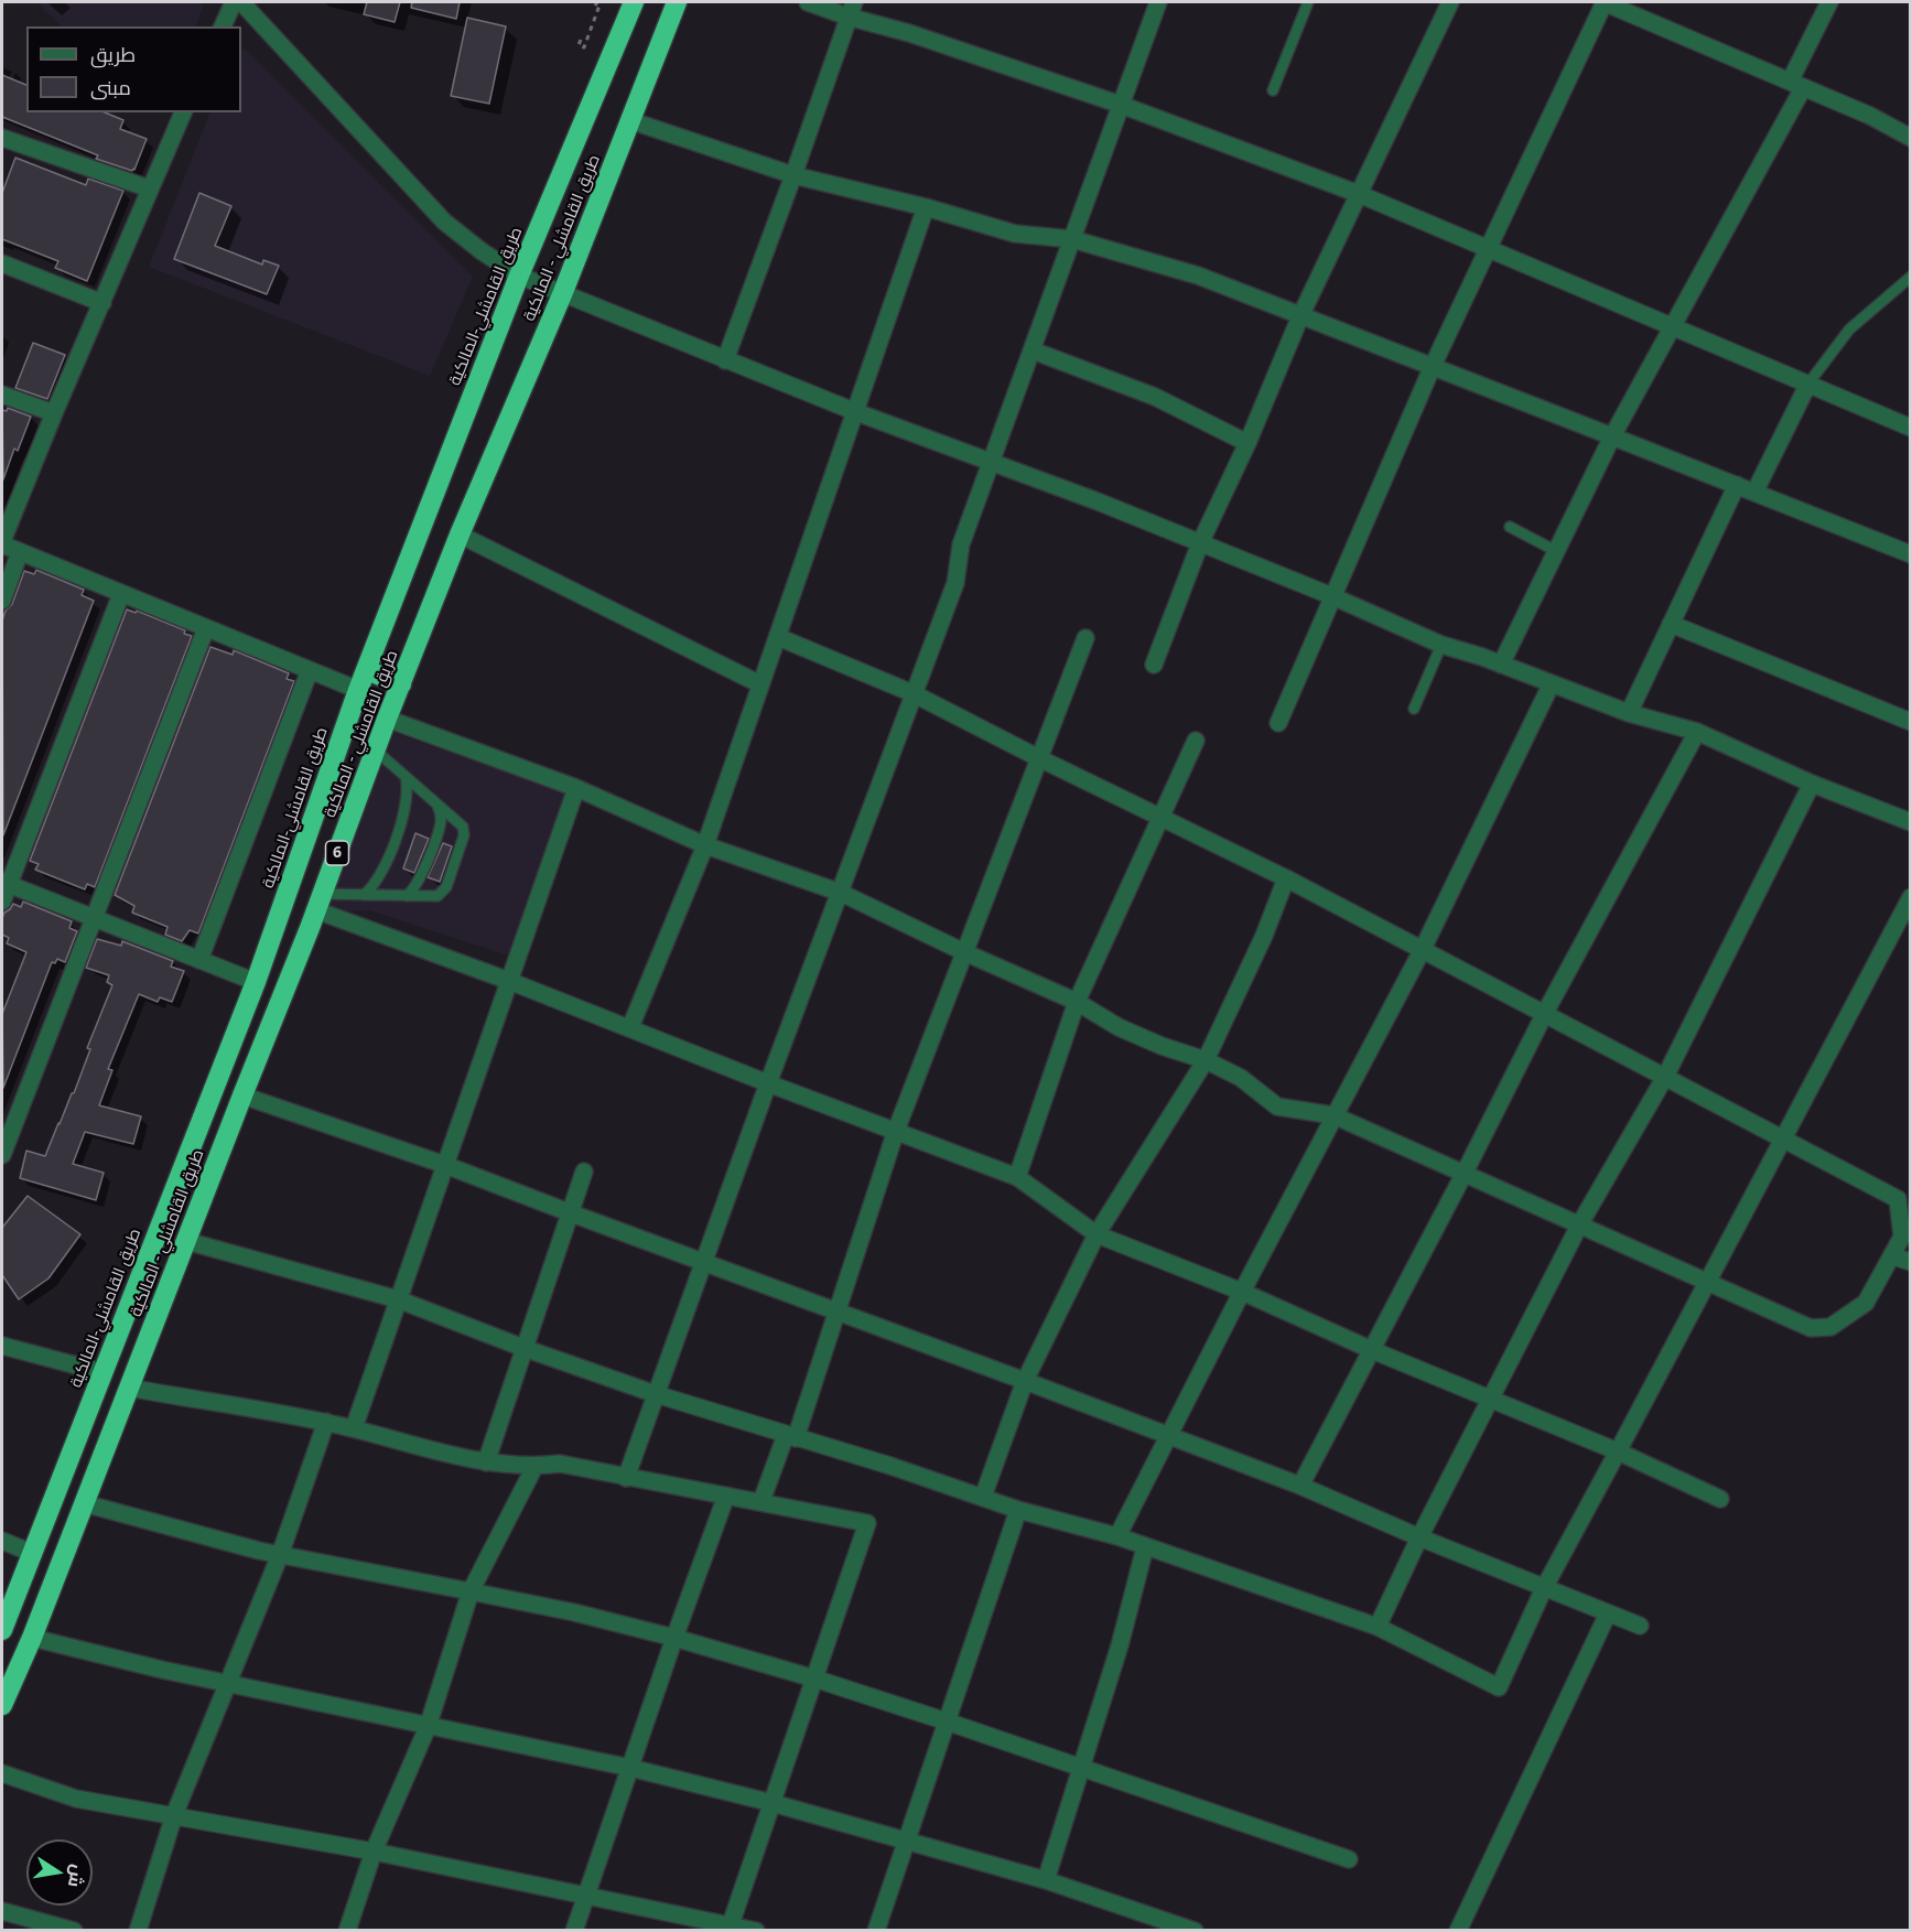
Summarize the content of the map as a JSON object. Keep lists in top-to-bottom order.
{
  "streets": {
    "highway": ["طريق القامشلي - المالكية", "طريق القامشلي-المالكية", "6"]
  },
  "legend": ["طريق", "مبنى"],
  "north": "right"
}
